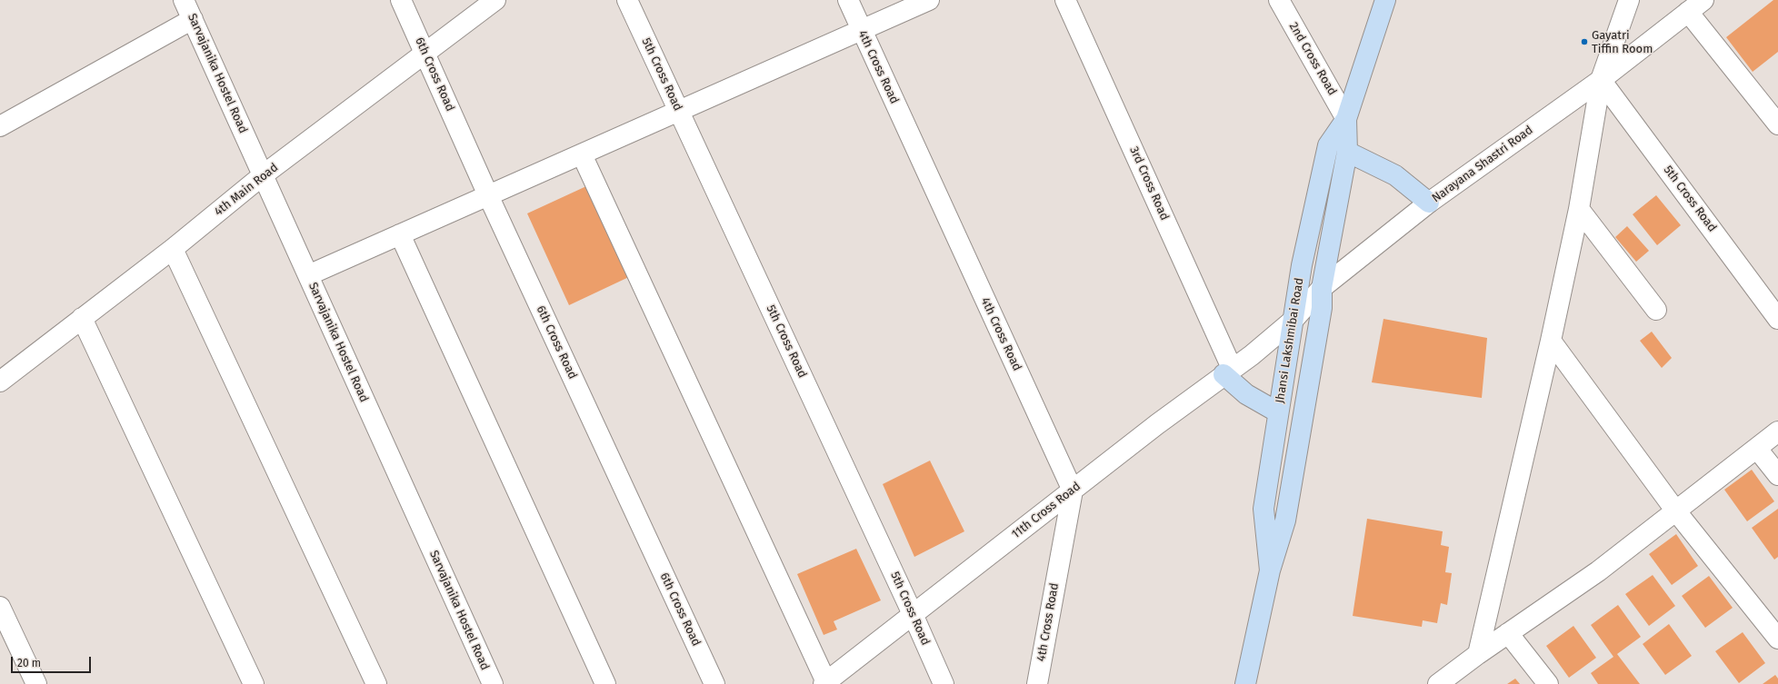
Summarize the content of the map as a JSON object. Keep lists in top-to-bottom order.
{
  "streets": {
    "main road": ["Jhansi Lakshmibai Road"],
    "street": [
      "2nd Cross Road",
      "4th Cross Road",
      "Sarvajanika Hostel Road",
      "6th Cross Road",
      "5th Cross Road",
      "Narayana Shastri Road",
      "3rd Cross Road",
      "4th Main Road",
      "11th Cross Road"
    ]
  },
  "crossings": [
    ["2nd Cross Road", "Jhansi Lakshmibai Road"],
    ["4th Cross Road", "11th Cross Road"],
    ["Sarvajanika Hostel Road", "4th Main Road"],
    ["6th Cross Road", "4th Main Road"],
    ["5th Cross Road", "Narayana Shastri Road"],
    ["5th Cross Road", "11th Cross Road"],
    ["Narayana Shastri Road", "Jhansi Lakshmibai Road"],
    ["Narayana Shastri Road", "11th Cross Road"],
    ["3rd Cross Road", "11th Cross Road"]
  ],
  "places": ["Gayatri Tiffin Room"],
  "scale_bar": "20 m"
}
